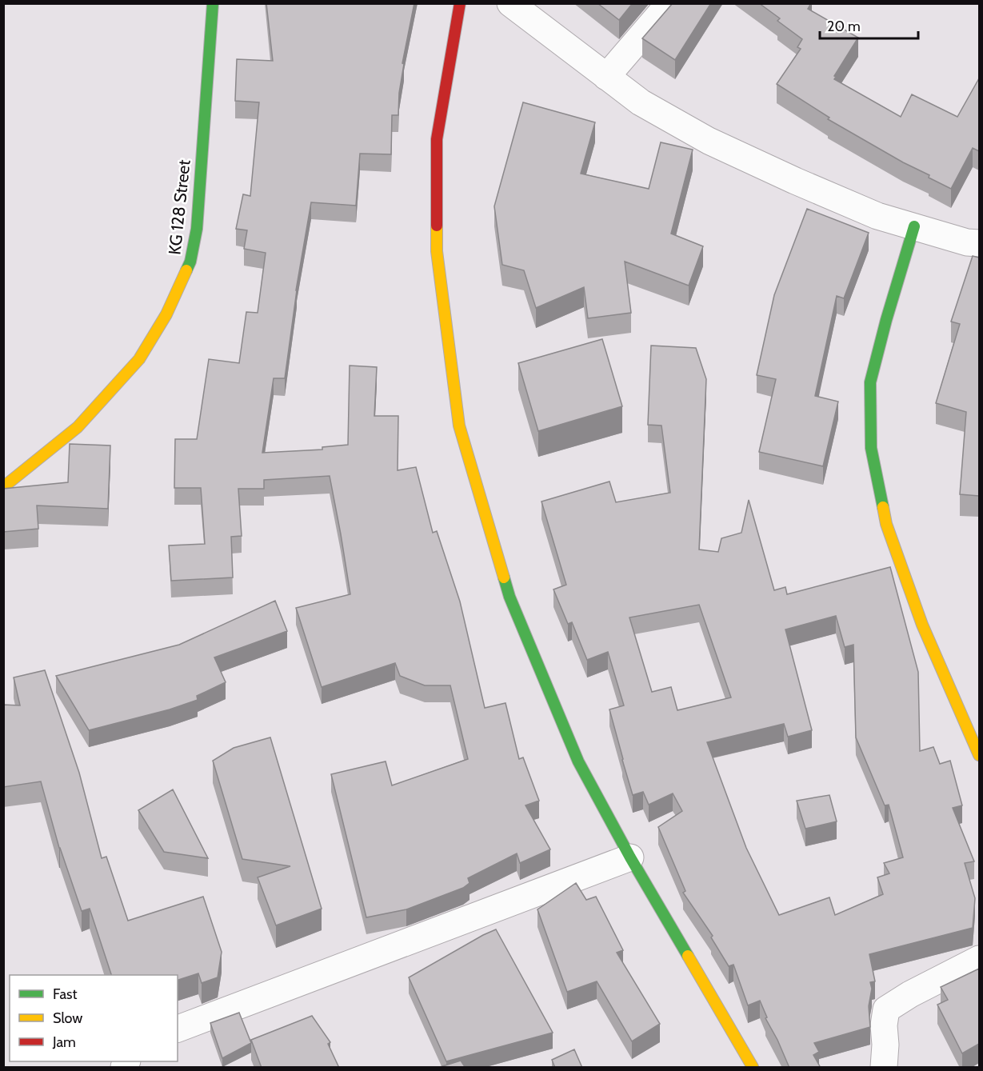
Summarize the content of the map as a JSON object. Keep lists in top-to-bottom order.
{
  "streets": {
    "main road": ["KG 128 Street"]
  },
  "legend": ["Fast", "Slow", "Jam"],
  "scale_bar": "20 m"
}
